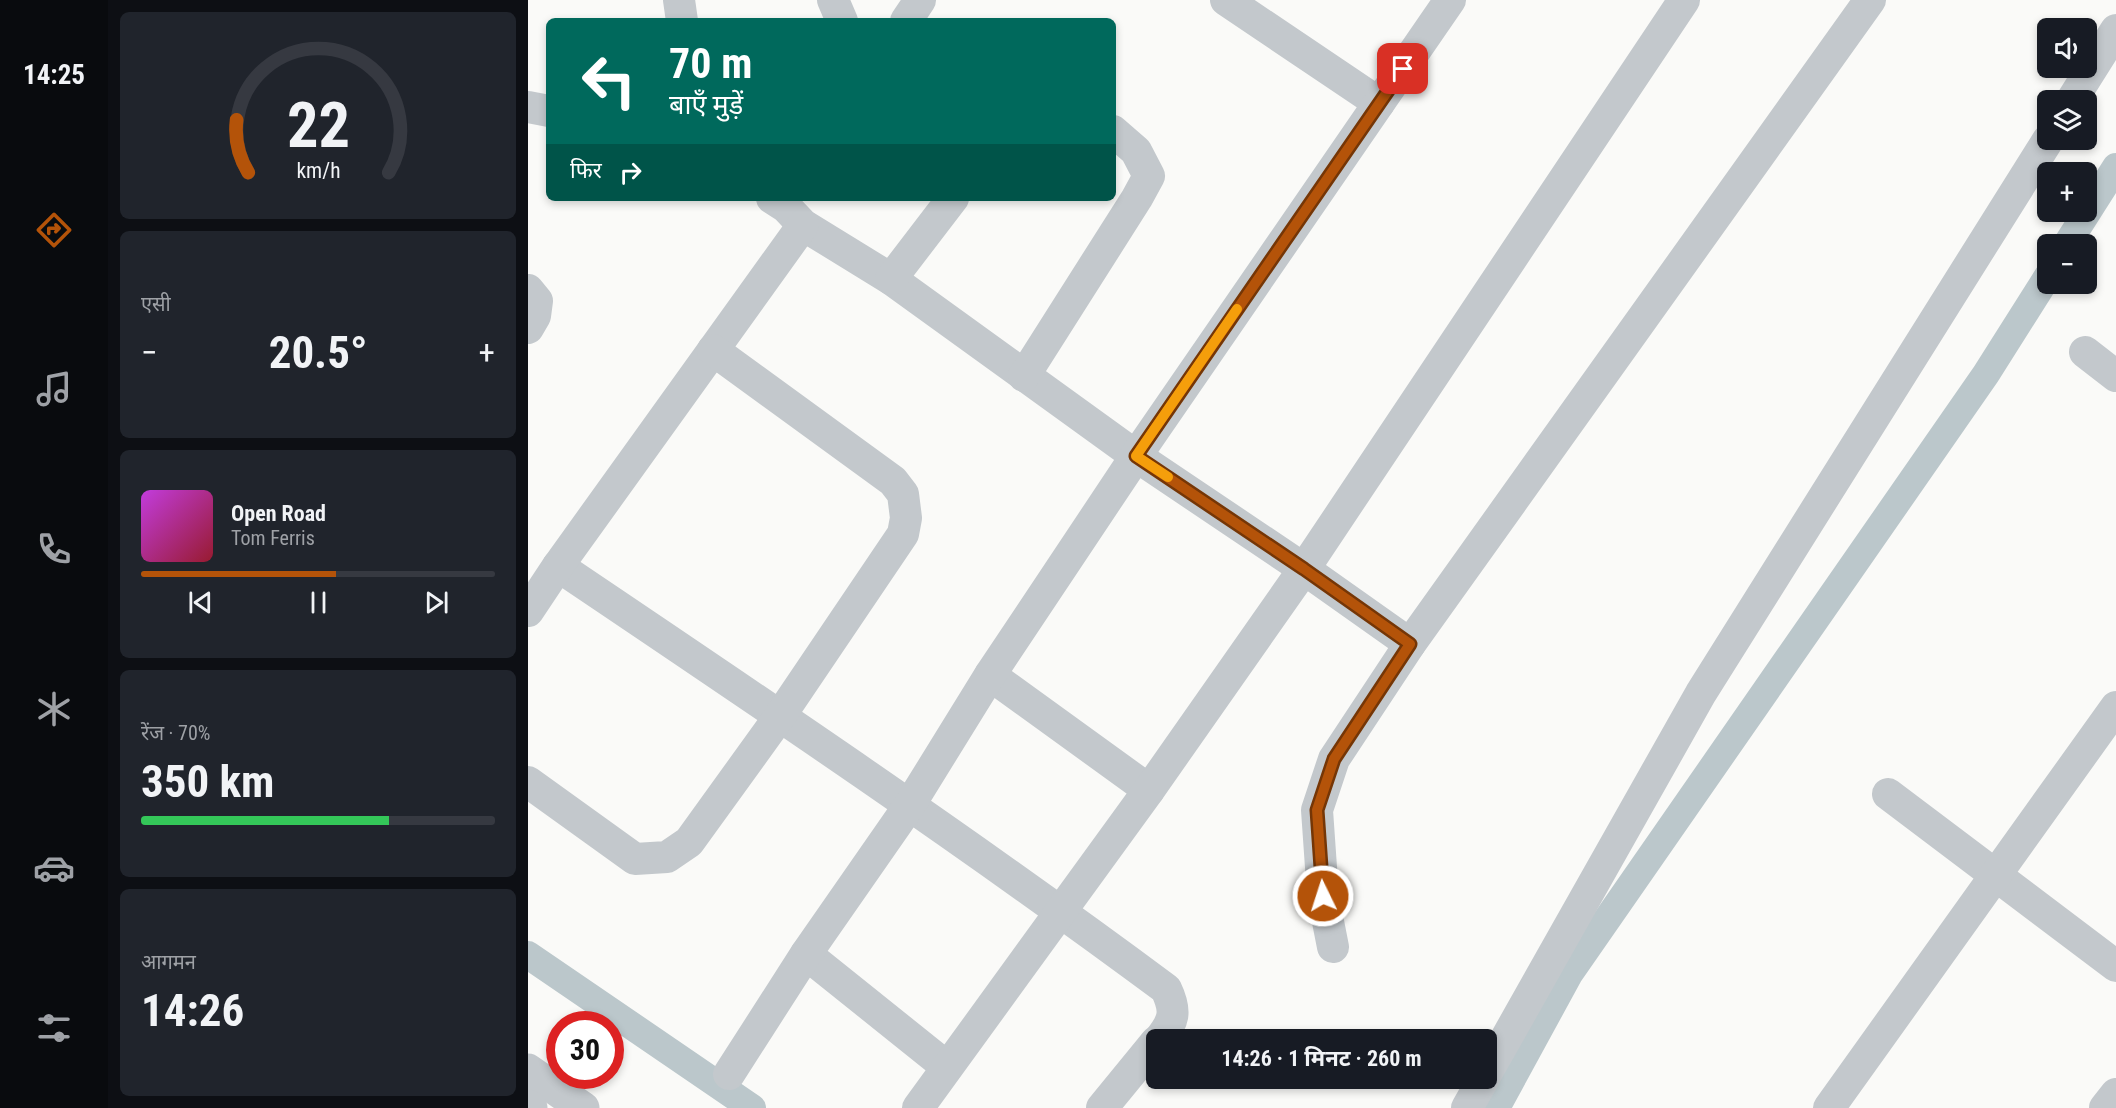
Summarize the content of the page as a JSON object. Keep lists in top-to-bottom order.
{
  "page": {
    "tabs": "14:25",
    "map_buttons": ["+", "−"],
    "turn": ["70 m", "बाएँ मुड़ें"],
    "then": "फिर",
    "tile": [
      "एसी",
      ["रेंज · 70%", "350 km"],
      ["आगमन", "14:26"]
    ],
    "heat": ["−", "20.5°", "+"],
    "song": ["Open Road", "Tom Ferris"],
    "limit": "30",
    "trip": "14:26 · 1 मिनट · 260 m",
    "gauge": ["22", "km/h"]
  }
}
